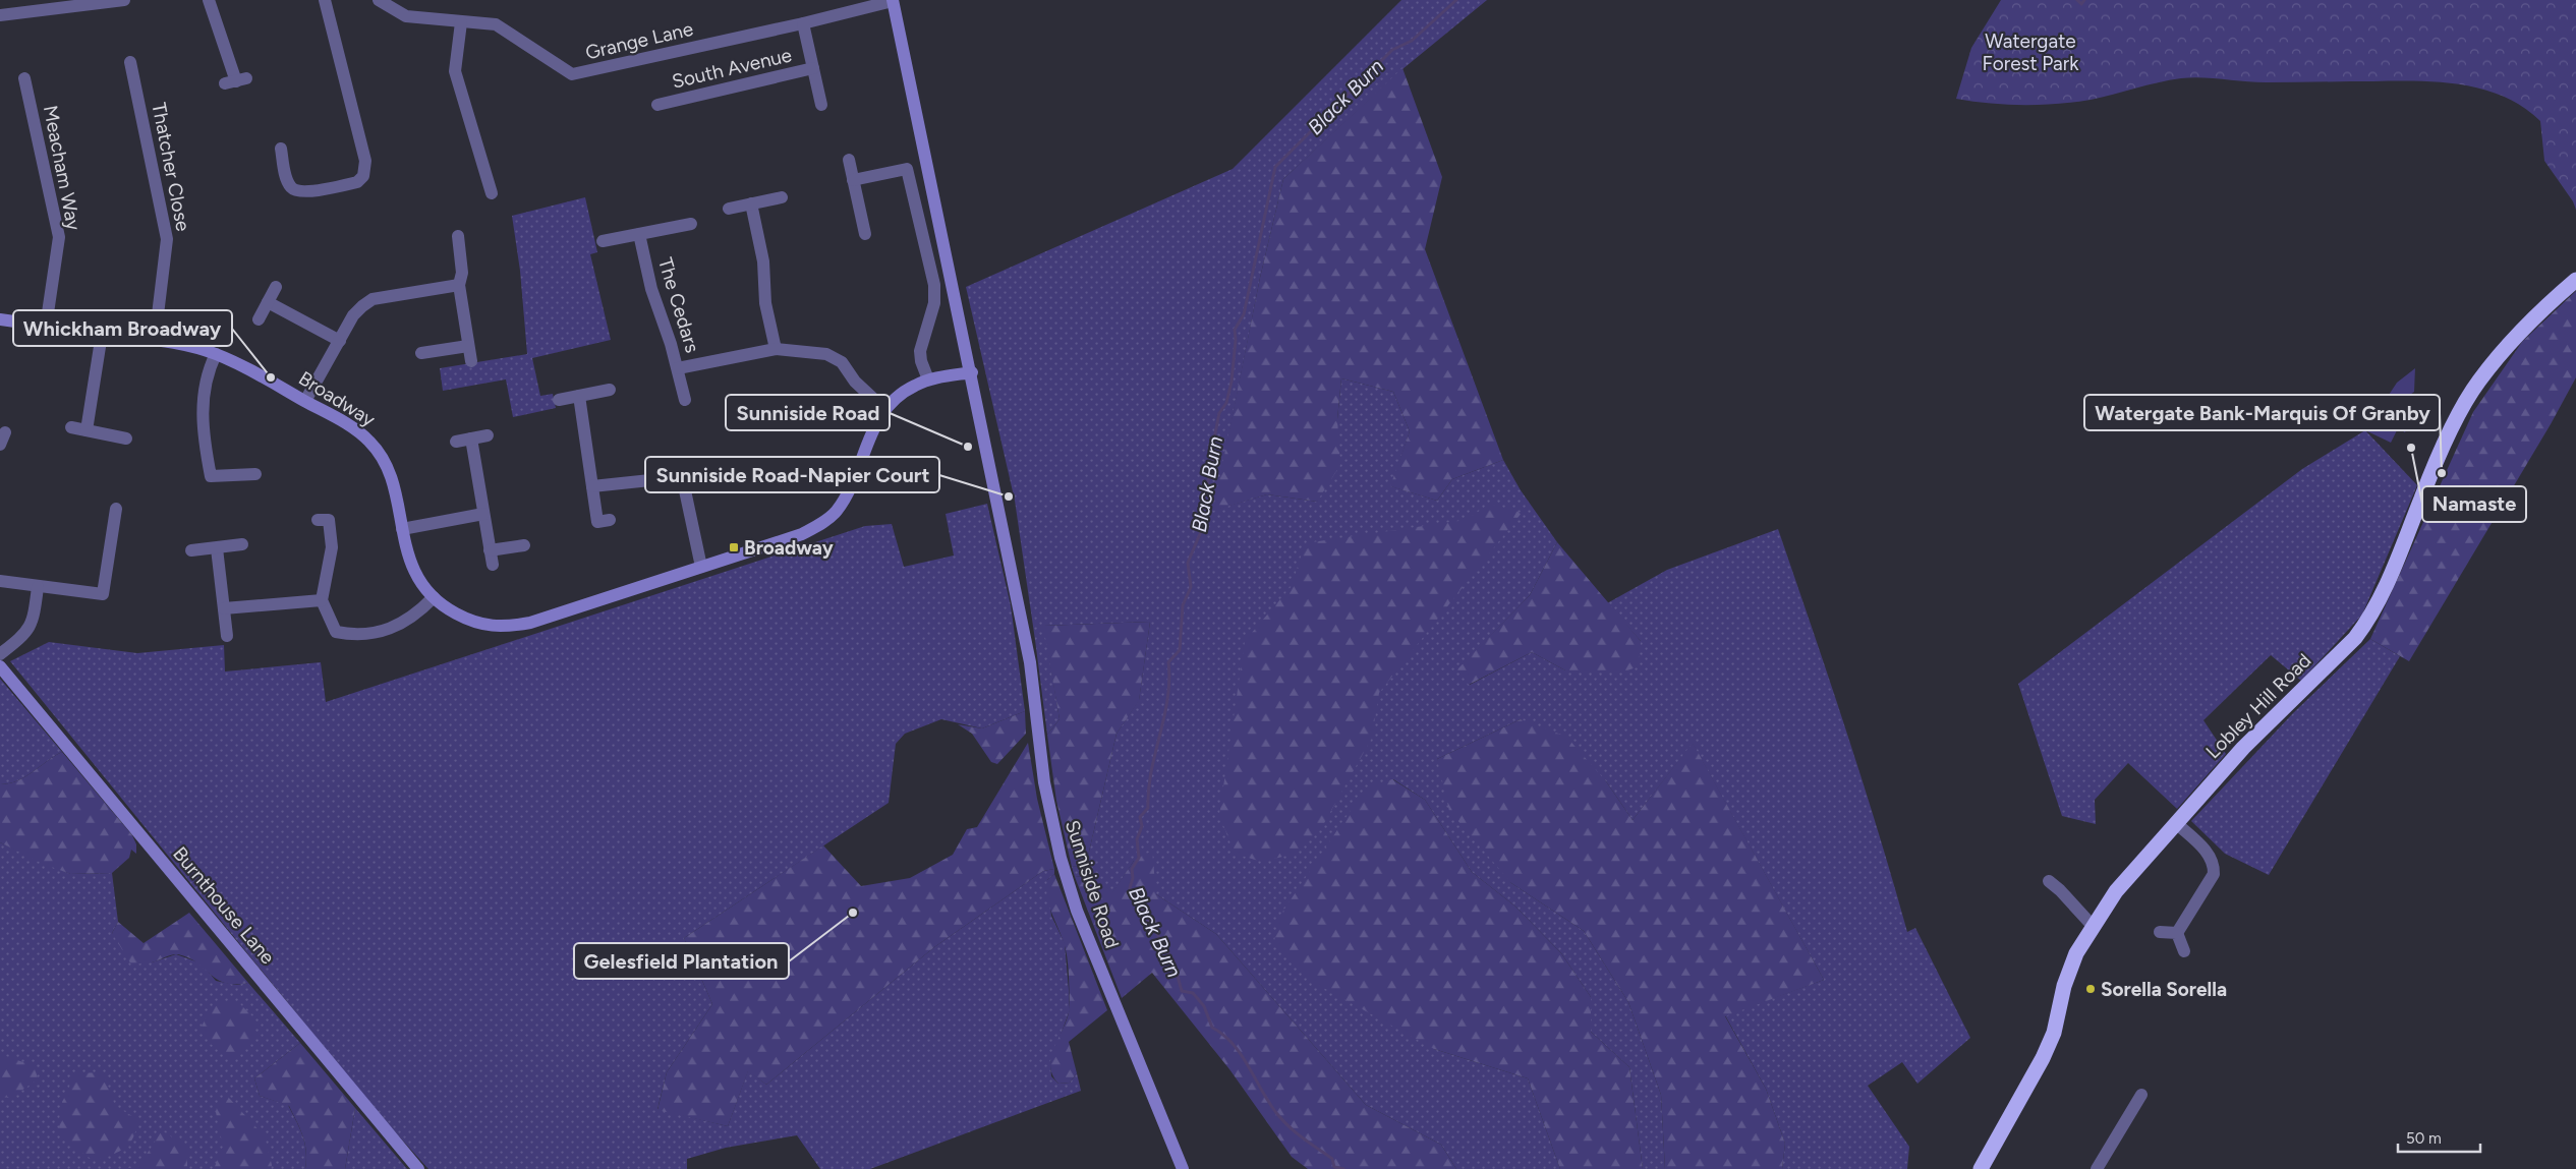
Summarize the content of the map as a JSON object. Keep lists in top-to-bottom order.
{
  "streets": {
    "highway": ["Lobley Hill Road"],
    "street": [
      "Grange Lane",
      "South Avenue",
      "Thatcher Close",
      "Meacham Way",
      "The Cedars",
      "Broadway",
      "Sunniside Road",
      "Burnthouse Lane"
    ]
  },
  "crossings": [
    ["Grange Lane", "Sunniside Road"],
    ["Thatcher Close", "Broadway"],
    ["Meacham Way", "Broadway"],
    ["The Cedars", "Broadway"],
    ["Broadway", "Sunniside Road"]
  ],
  "water": ["Black Burn"],
  "parks": ["Watergate Forest Park"],
  "places": {
    "other": [
      "Whickham Broadway",
      "Sunniside Road",
      "Namaste",
      "Watergate Bank-Marquis Of Granby",
      "Sunniside Road-Napier Court",
      "Gelesfield Plantation",
      "Sorella Sorella"
    ],
    "transit": ["Broadway"]
  },
  "scale_bar": "50 m"
}
